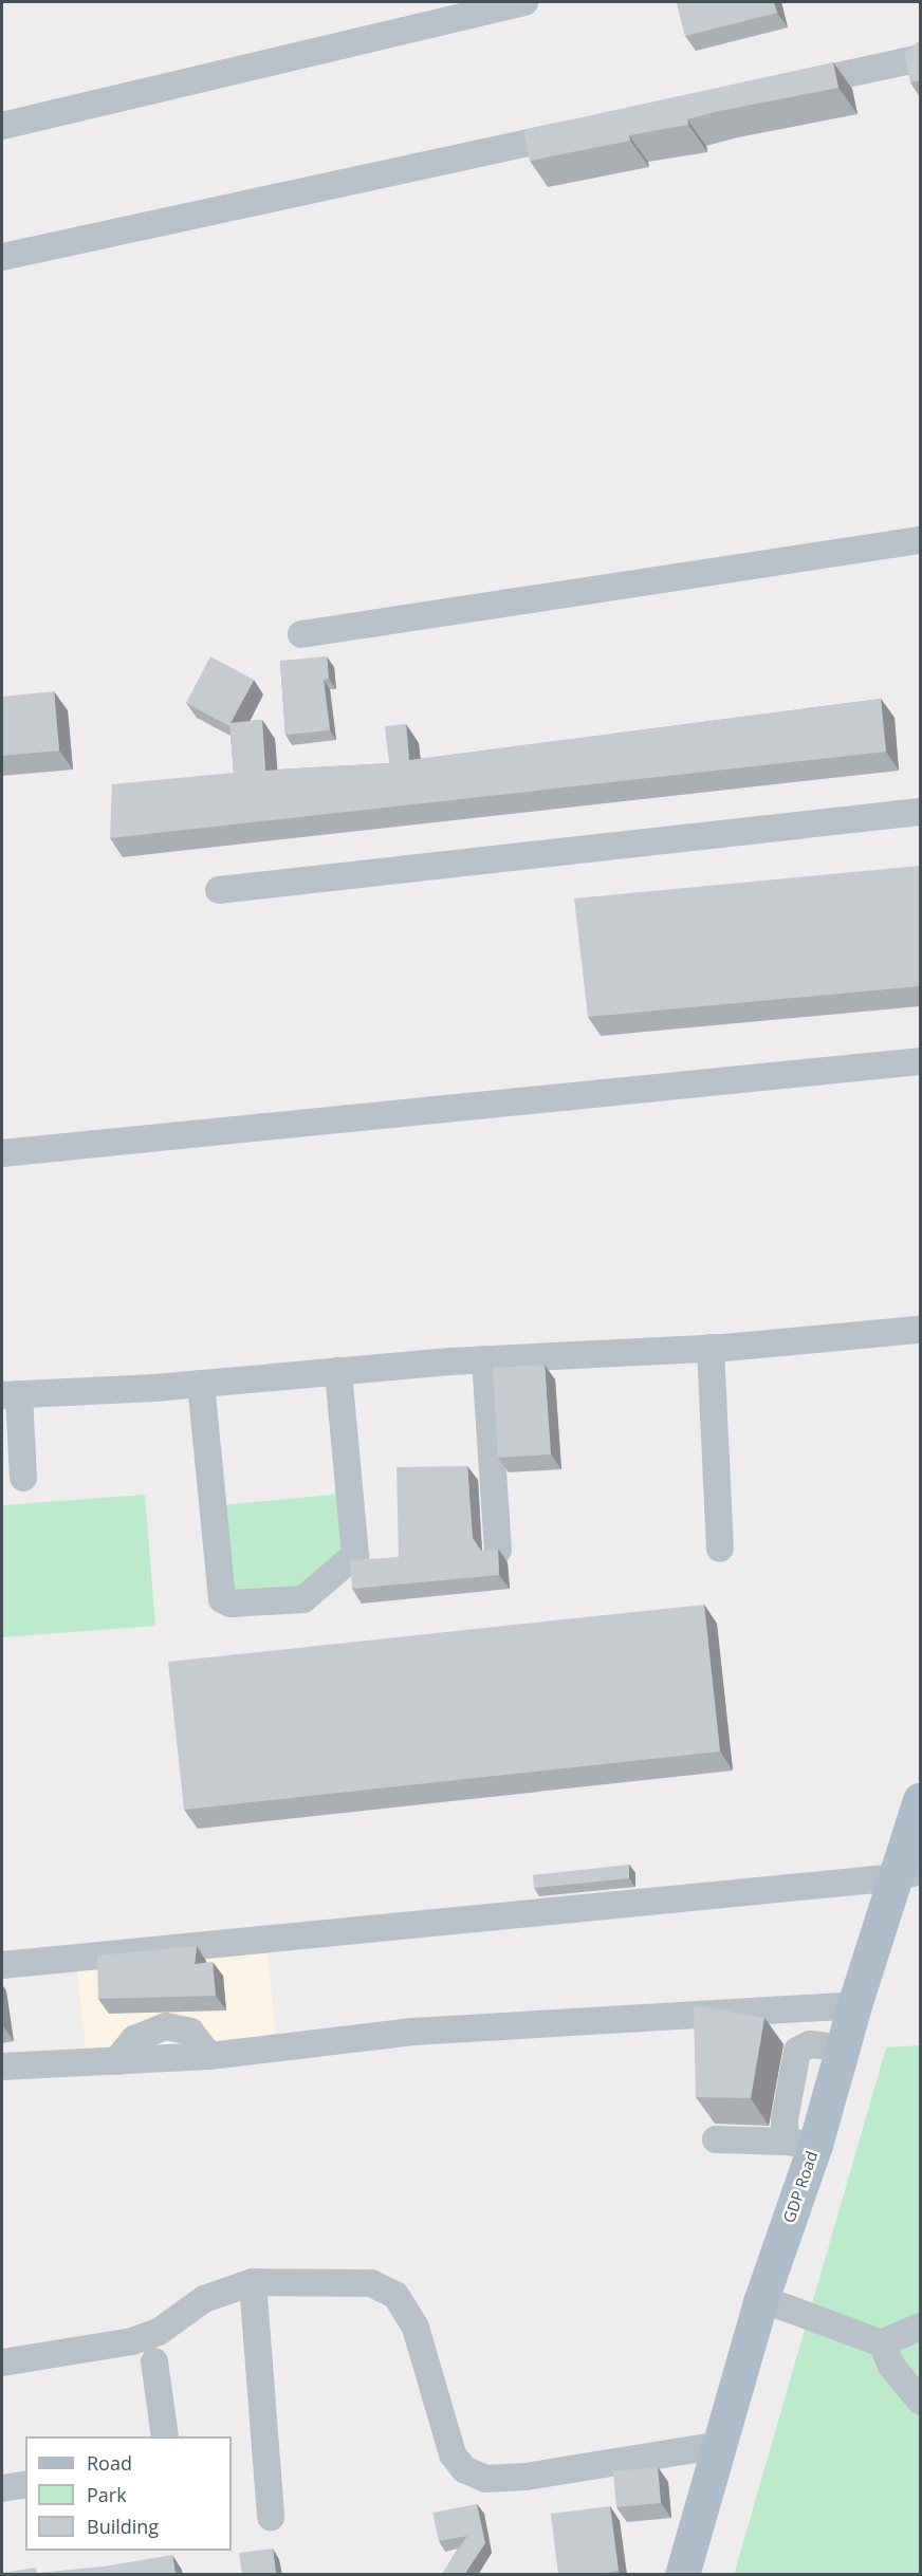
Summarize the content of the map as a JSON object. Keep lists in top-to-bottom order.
{
  "streets": {
    "main road": ["GDP Road"]
  },
  "legend": ["Road", "Park", "Building"]
}
